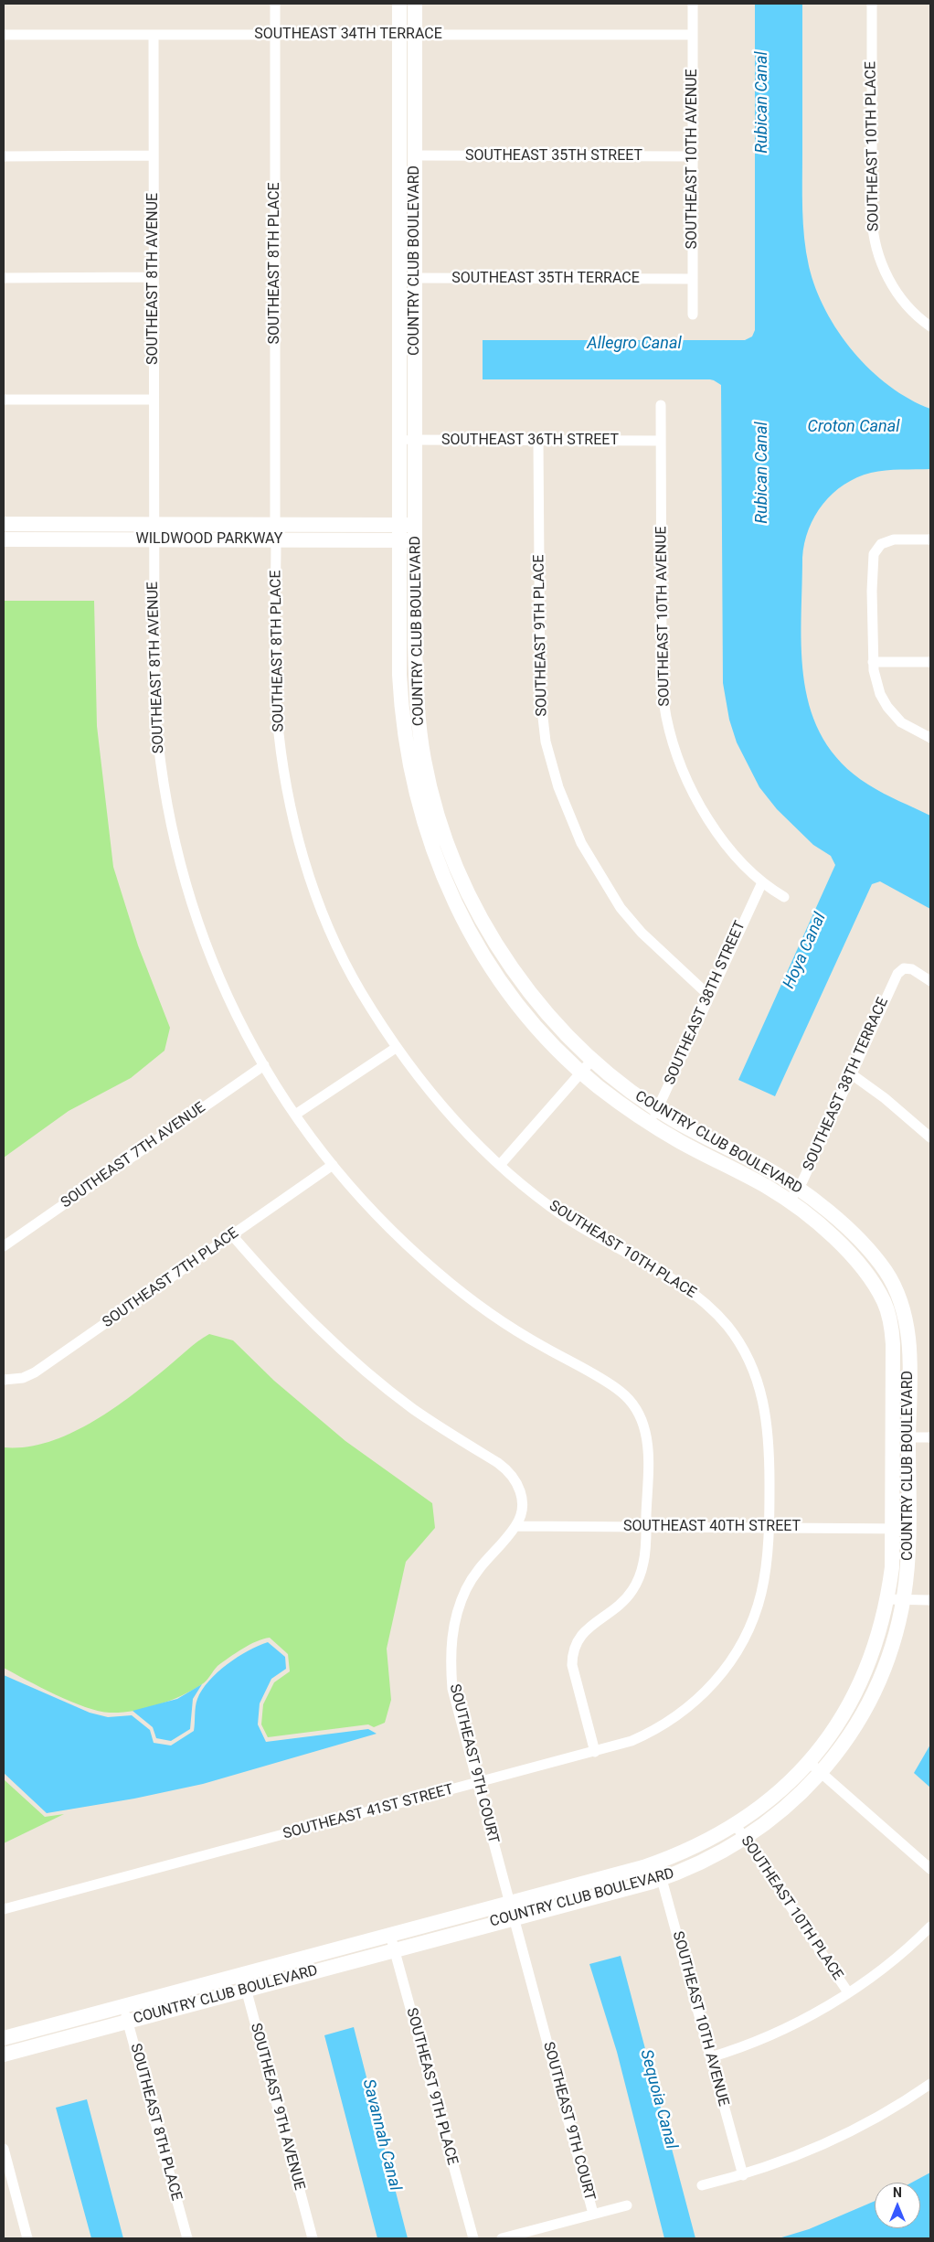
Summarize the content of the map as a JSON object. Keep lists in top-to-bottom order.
{
  "streets": {
    "main road": ["COUNTRY CLUB BOULEVARD", "WILDWOOD PARKWAY"],
    "street": [
      "SOUTHEAST 34TH TERRACE",
      "SOUTHEAST 10TH PLACE",
      "SOUTHEAST 35TH STREET",
      "SOUTHEAST 10TH AVENUE",
      "SOUTHEAST 8TH PLACE",
      "SOUTHEAST 8TH AVENUE",
      "SOUTHEAST 35TH TERRACE",
      "SOUTHEAST 36TH STREET",
      "SOUTHEAST 9TH PLACE",
      "SOUTHEAST 38TH STREET",
      "SOUTHEAST 38TH TERRACE",
      "SOUTHEAST 7TH AVENUE",
      "SOUTHEAST 7TH PLACE",
      "SOUTHEAST 40TH STREET",
      "SOUTHEAST 9TH COURT",
      "SOUTHEAST 41ST STREET",
      "SOUTHEAST 9TH AVENUE"
    ]
  },
  "crossings": [
    ["SOUTHEAST 34TH TERRACE", "SOUTHEAST 10TH AVENUE"],
    ["SOUTHEAST 34TH TERRACE", "COUNTRY CLUB BOULEVARD"],
    ["SOUTHEAST 34TH TERRACE", "SOUTHEAST 8TH PLACE"],
    ["SOUTHEAST 34TH TERRACE", "SOUTHEAST 8TH AVENUE"],
    ["SOUTHEAST 10TH PLACE", "COUNTRY CLUB BOULEVARD"],
    ["SOUTHEAST 10TH PLACE", "SOUTHEAST 8TH PLACE"],
    ["SOUTHEAST 10TH PLACE", "SOUTHEAST 40TH STREET"],
    ["SOUTHEAST 10TH PLACE", "SOUTHEAST 41ST STREET"],
    ["SOUTHEAST 35TH STREET", "SOUTHEAST 10TH AVENUE"],
    ["SOUTHEAST 35TH STREET", "COUNTRY CLUB BOULEVARD"],
    ["SOUTHEAST 10TH AVENUE", "COUNTRY CLUB BOULEVARD"],
    ["SOUTHEAST 10TH AVENUE", "SOUTHEAST 35TH TERRACE"],
    ["SOUTHEAST 10TH AVENUE", "SOUTHEAST 36TH STREET"],
    ["SOUTHEAST 10TH AVENUE", "SOUTHEAST 38TH STREET"],
    ["COUNTRY CLUB BOULEVARD", "SOUTHEAST 8TH PLACE"],
    ["COUNTRY CLUB BOULEVARD", "SOUTHEAST 35TH TERRACE"],
    ["COUNTRY CLUB BOULEVARD", "SOUTHEAST 36TH STREET"],
    ["COUNTRY CLUB BOULEVARD", "WILDWOOD PARKWAY"],
    ["COUNTRY CLUB BOULEVARD", "SOUTHEAST 9TH PLACE"],
    ["COUNTRY CLUB BOULEVARD", "SOUTHEAST 38TH STREET"],
    ["COUNTRY CLUB BOULEVARD", "SOUTHEAST 38TH TERRACE"],
    ["COUNTRY CLUB BOULEVARD", "SOUTHEAST 40TH STREET"],
    ["COUNTRY CLUB BOULEVARD", "SOUTHEAST 9TH COURT"],
    ["COUNTRY CLUB BOULEVARD", "SOUTHEAST 9TH AVENUE"],
    ["SOUTHEAST 8TH PLACE", "WILDWOOD PARKWAY"],
    ["SOUTHEAST 8TH AVENUE", "WILDWOOD PARKWAY"],
    ["SOUTHEAST 8TH AVENUE", "SOUTHEAST 7TH AVENUE"],
    ["SOUTHEAST 8TH AVENUE", "SOUTHEAST 7TH PLACE"],
    ["SOUTHEAST 36TH STREET", "SOUTHEAST 9TH PLACE"],
    ["SOUTHEAST 9TH PLACE", "SOUTHEAST 38TH STREET"],
    ["SOUTHEAST 7TH PLACE", "SOUTHEAST 9TH COURT"],
    ["SOUTHEAST 40TH STREET", "SOUTHEAST 9TH COURT"],
    ["SOUTHEAST 40TH STREET", "SOUTHEAST 41ST STREET"],
    ["SOUTHEAST 9TH COURT", "SOUTHEAST 41ST STREET"]
  ],
  "water": [
    "Rubican Canal",
    "Allegro Canal",
    "Croton Canal",
    "Hoya Canal",
    "Sequoia Canal",
    "Savannah Canal"
  ],
  "north": "top"
}
